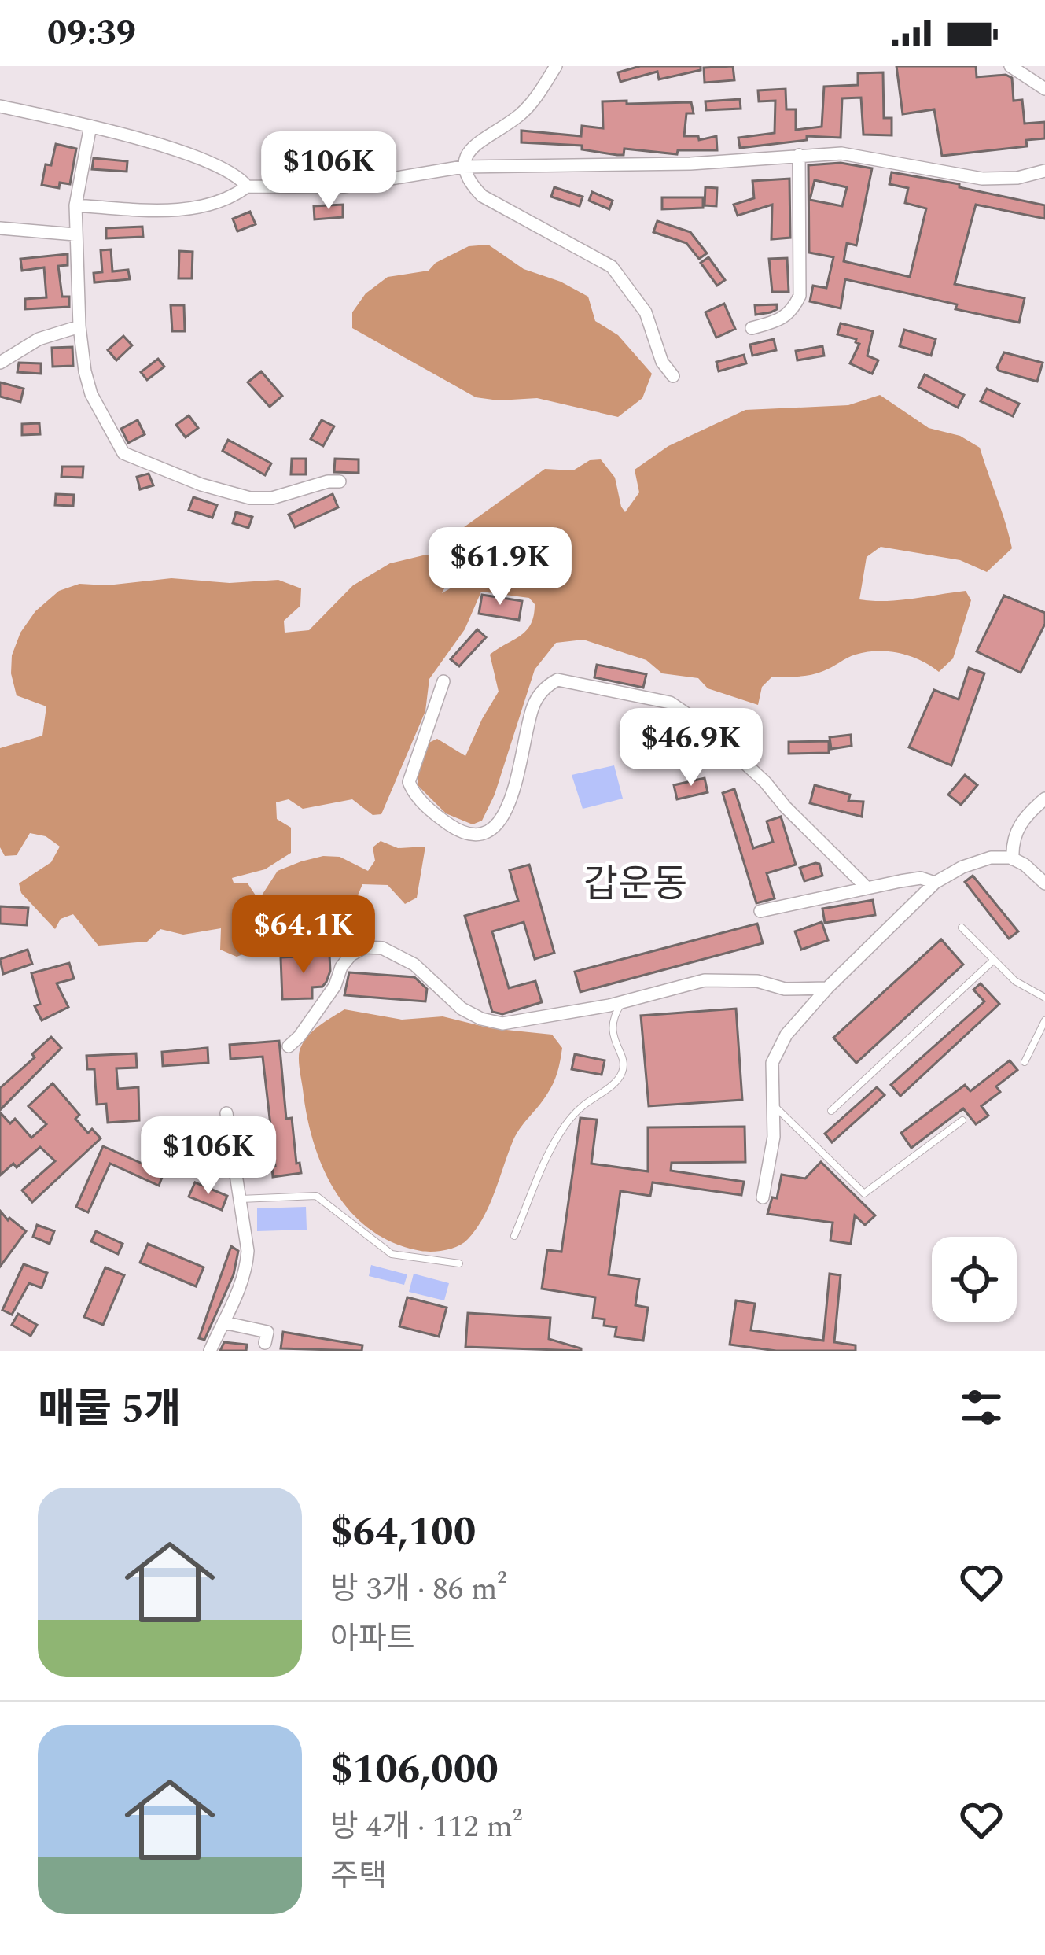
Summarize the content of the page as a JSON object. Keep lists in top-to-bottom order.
{
  "districts": ["갑운동"],
  "page": {
    "status": "09:39",
    "price": [
      "$106K",
      "$61.9K",
      "$46.9K",
      "$64.1K",
      "$106K"
    ],
    "heading": "매물 5개",
    "list": [
      {
        "name": "$64,100",
        "note": "방 3개 · 86 m² · 아파트"
      },
      {
        "name": "$106,000",
        "note": "방 4개 · 112 m² · 주택"
      }
    ]
  }
}
